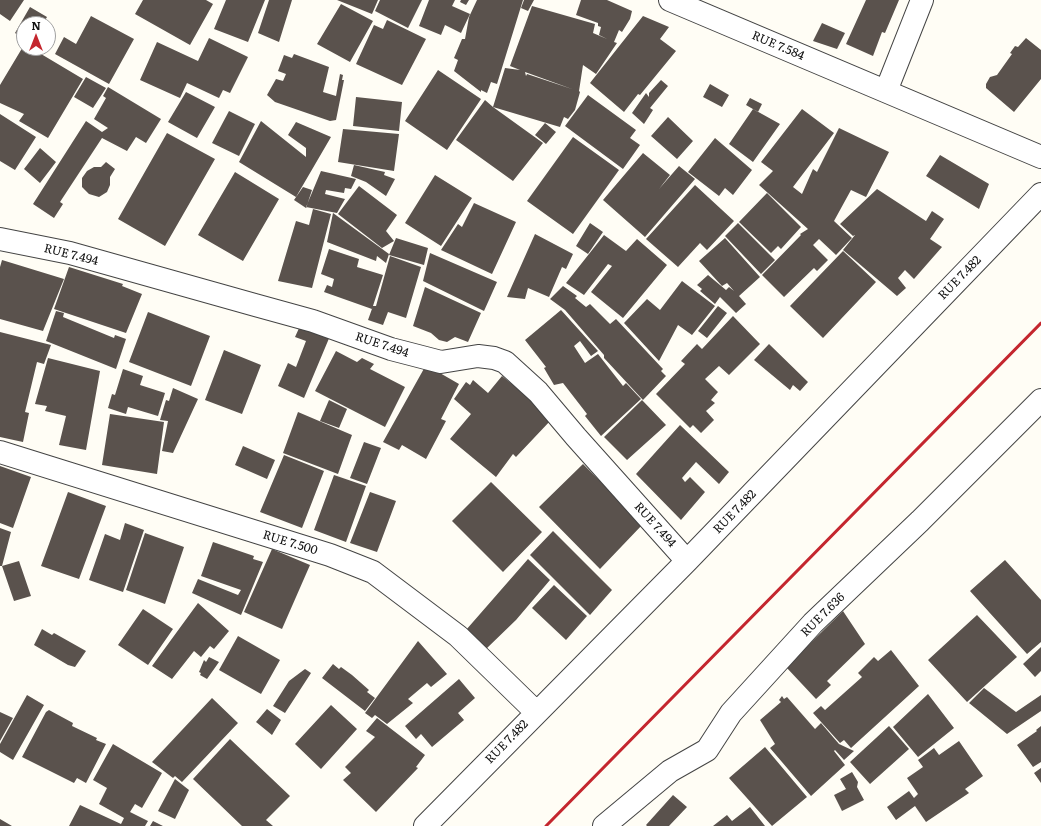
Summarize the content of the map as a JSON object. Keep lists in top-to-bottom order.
{
  "streets": {
    "street": [
      "RUE 7.584",
      "RUE 7.494",
      "RUE 7.482",
      "RUE 7.500",
      "RUE 7.636"
    ]
  },
  "crossings": [
    ["RUE 7.494", "RUE 7.482"],
    ["RUE 7.482", "RUE 7.500"]
  ],
  "north": "top"
}
